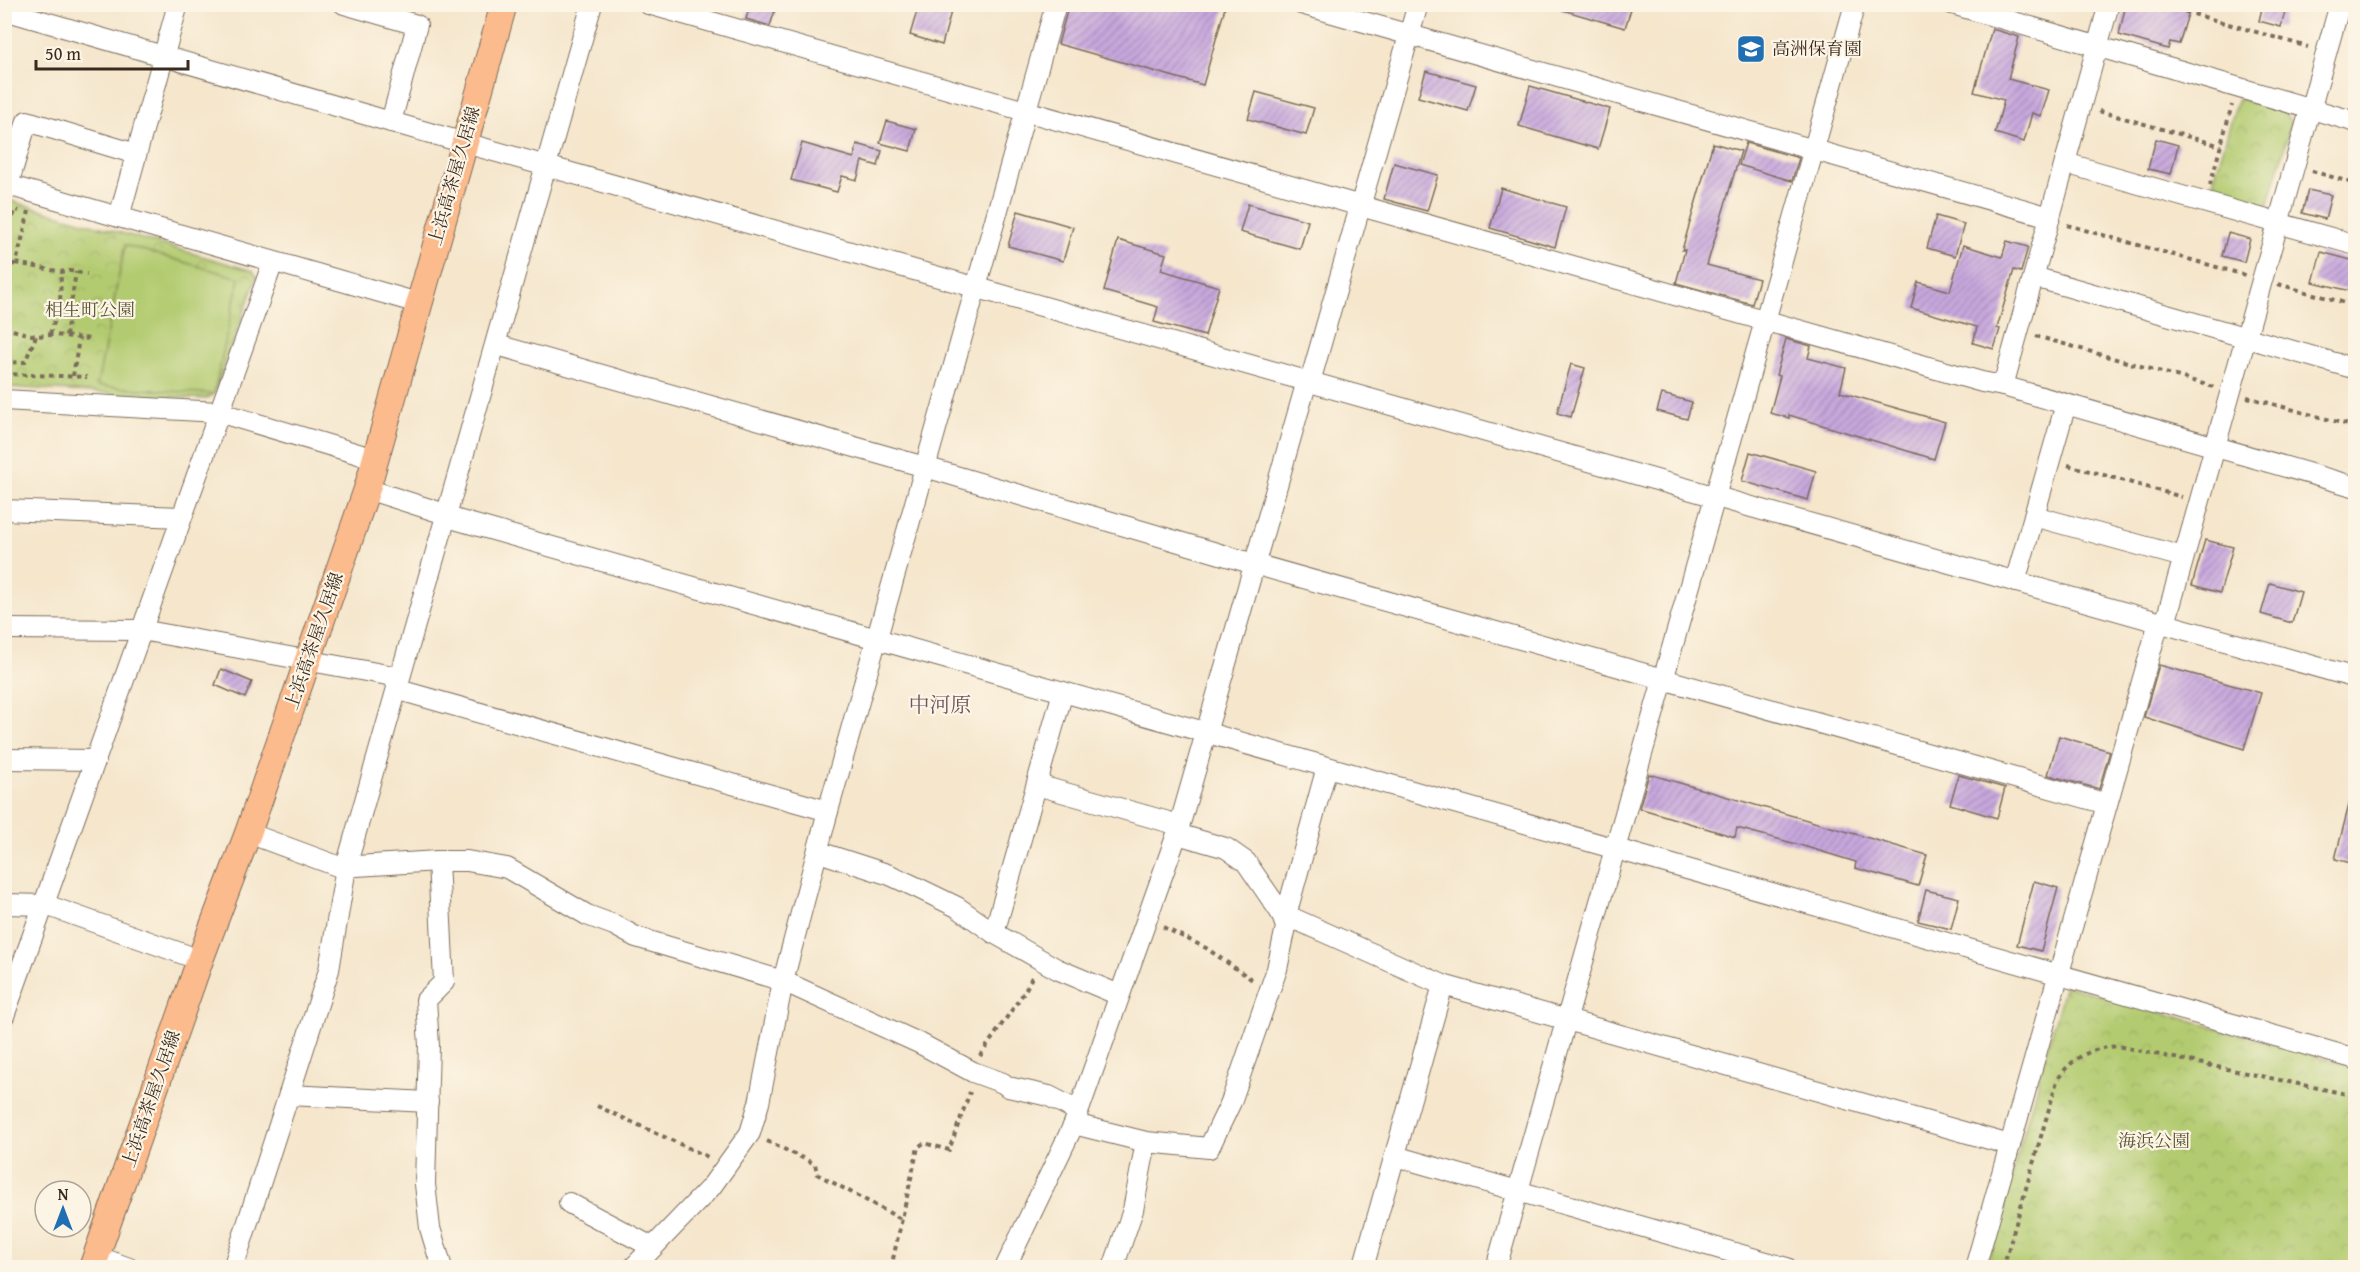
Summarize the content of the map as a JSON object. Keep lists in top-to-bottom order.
{
  "streets": {
    "main road": ["上浜高茶屋久居線"]
  },
  "districts": ["中河原"],
  "parks": ["相生町公園", "海浜公園"],
  "places": {
    "school or university": ["高洲保育園"]
  },
  "scale_bar": "50 m",
  "north": "top"
}
